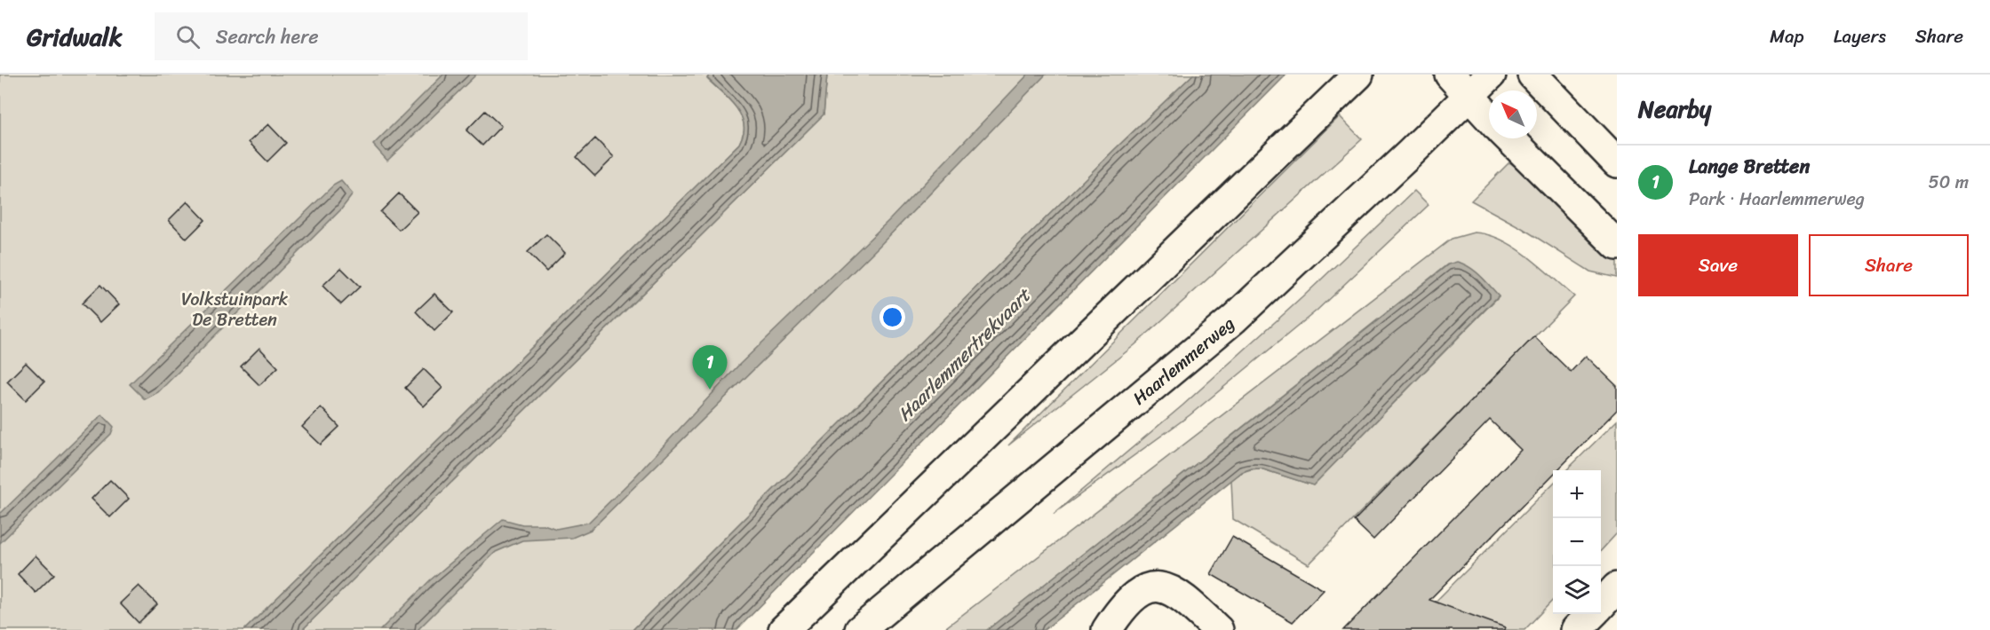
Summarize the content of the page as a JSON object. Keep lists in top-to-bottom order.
{
  "streets": {
    "main road": ["Haarlemmerweg"]
  },
  "water": ["Haarlemmertrekvaart"],
  "parks": ["Volkstuinpark De Bretten"],
  "north": "top left",
  "page": {
    "header": "Gridwalk",
    "search": "Search here",
    "nav": ["Map", "Layers", "Share"],
    "heading": "Nearby",
    "list": [
      {
        "mark": "1",
        "name": "Lange Bretten",
        "note": "Park · Haarlemmerweg",
        "value": "50 m"
      }
    ],
    "buttons": ["Save", "Share"],
    "pins": "1",
    "map_buttons": ["+", "−"]
  }
}
